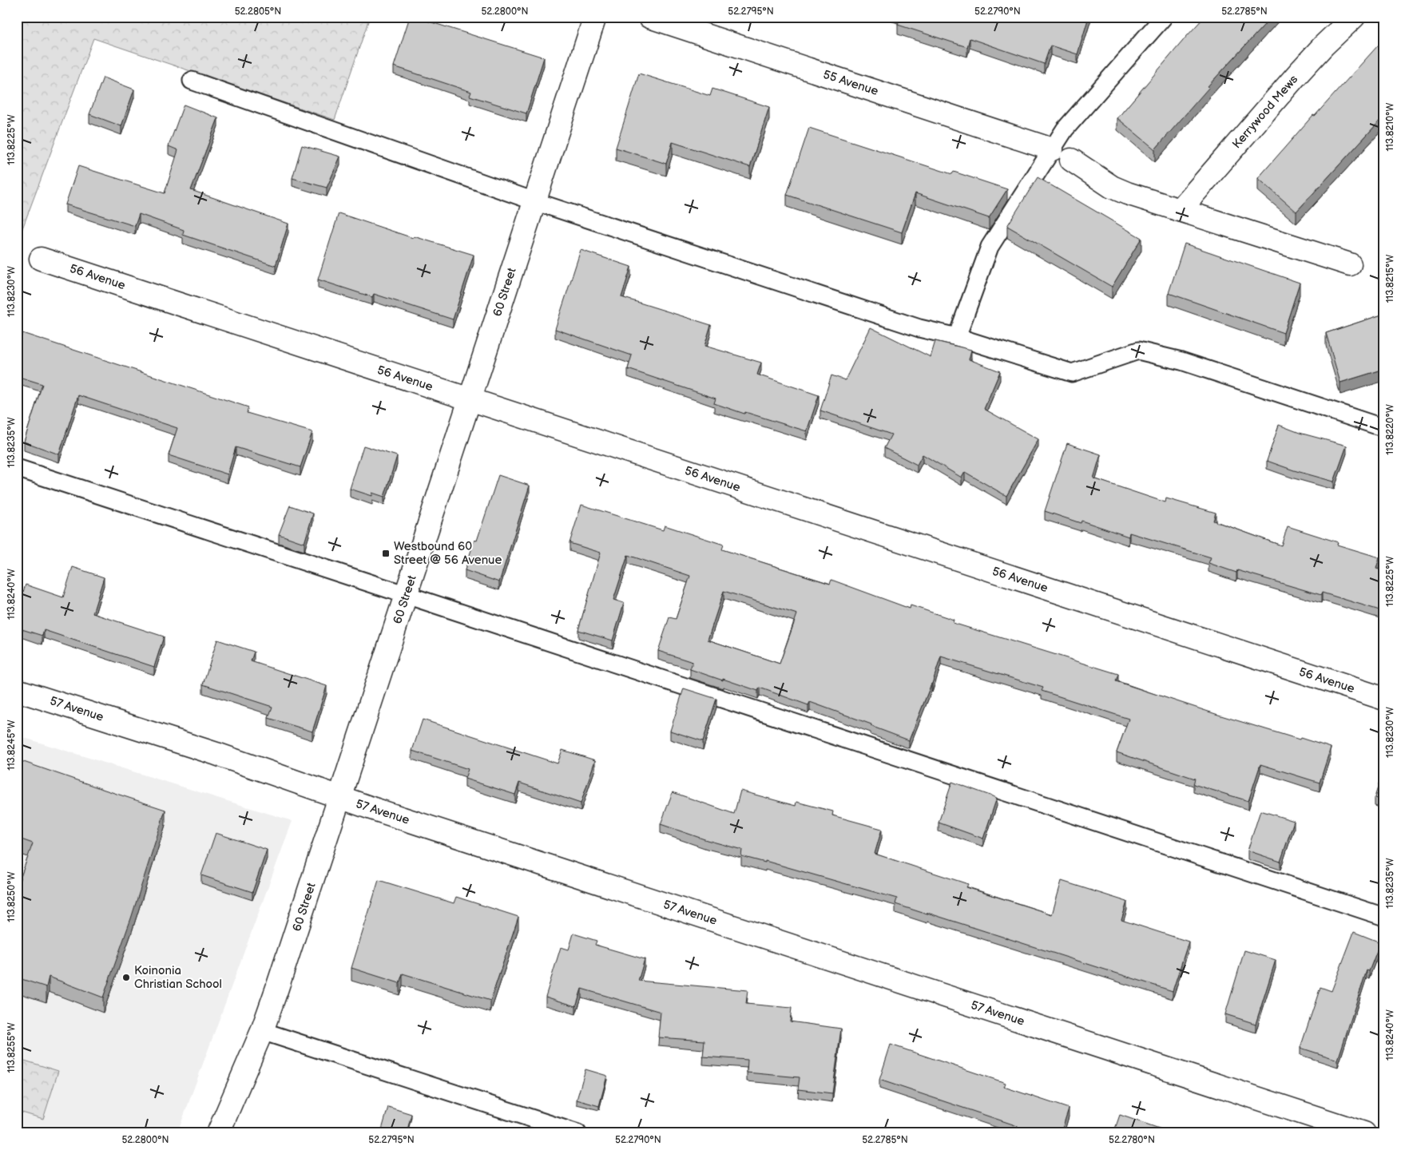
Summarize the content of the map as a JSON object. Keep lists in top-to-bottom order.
{
  "streets": {
    "street": [
      "55 Avenue",
      "Kerrywood Mews",
      "56 Avenue",
      "60 Street",
      "57 Avenue"
    ]
  },
  "crossings": [
    ["56 Avenue", "60 Street"],
    ["60 Street", "57 Avenue"]
  ],
  "places": {
    "transit": ["Westbound 60 Street @ 56 Avenue"],
    "other": ["Koinonia Christian School"]
  },
  "coordinates": [
    "52.2805°N",
    "52.2800°N",
    "52.2795°N",
    "52.2790°N",
    "52.2785°N",
    "113.8210°W",
    "113.8225°W",
    "113.8215°W",
    "113.8230°W",
    "113.8220°W",
    "113.8235°W",
    "113.8240°W",
    "113.8245°W",
    "113.8250°W",
    "113.8255°W",
    "52.2780°N"
  ]
}
